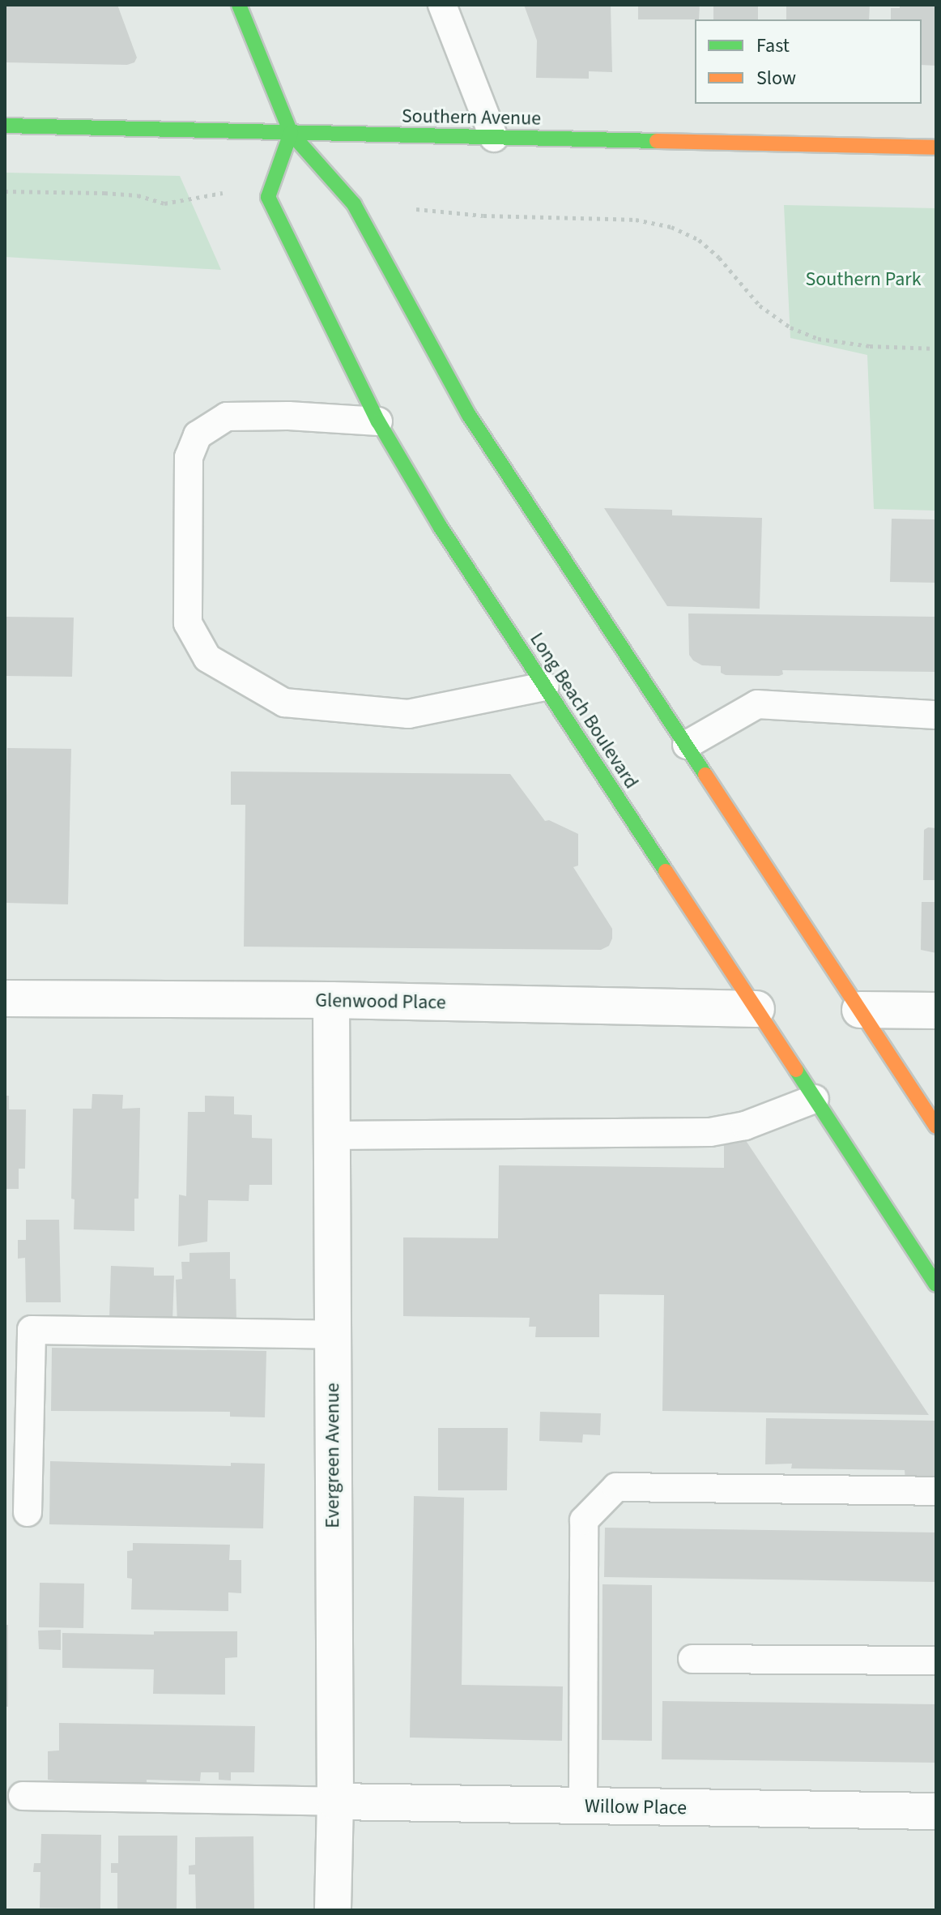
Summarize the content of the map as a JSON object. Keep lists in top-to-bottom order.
{
  "streets": {
    "main road": ["Southern Avenue", "Long Beach Boulevard"],
    "street": ["Glenwood Place", "Evergreen Avenue", "Willow Place"]
  },
  "crossings": [
    ["Southern Avenue", "Long Beach Boulevard"],
    ["Long Beach Boulevard", "Glenwood Place"],
    ["Glenwood Place", "Evergreen Avenue"],
    ["Evergreen Avenue", "Willow Place"]
  ],
  "parks": ["Southern Park"],
  "legend": ["Fast", "Slow"]
}
